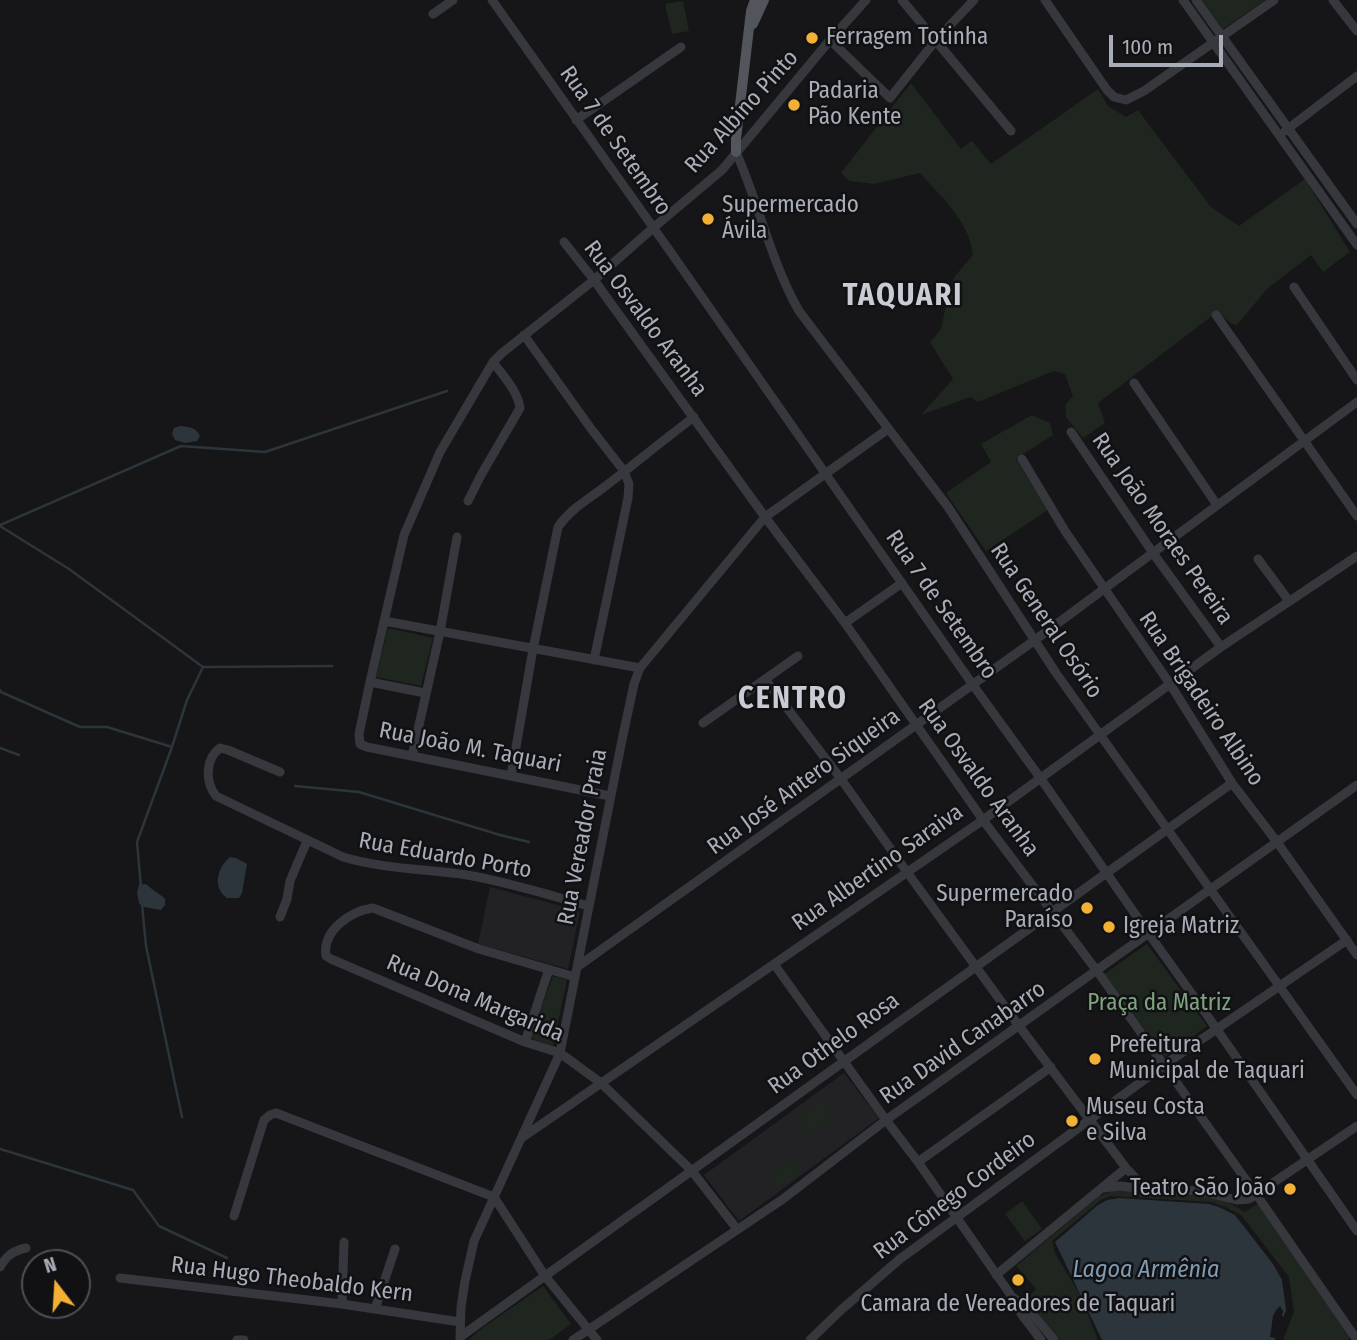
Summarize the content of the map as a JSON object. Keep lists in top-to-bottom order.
{
  "streets": {
    "street": [
      "Rua Albino Pinto",
      "Rua 7 de Setembro",
      "Rua Osvaldo Aranha",
      "Rua João Moraes Pereira",
      "Rua General Osório",
      "Rua Brigadeiro Albino",
      "Rua João M. Taquari",
      "Rua José Antero Siqueira",
      "Rua Vereador Praia",
      "Rua Eduardo Porto",
      "Rua Albertino Saraiva",
      "Rua Dona Margarida",
      "Rua David Canabarro",
      "Rua Othelo Rosa",
      "Rua Cônego Cordeiro",
      "Rua Hugo Theobaldo Kern"
    ]
  },
  "crossings": [
    ["Rua Albino Pinto", "Rua 7 de Setembro"],
    ["Rua Albino Pinto", "Rua Osvaldo Aranha"],
    ["Rua Albino Pinto", "Rua General Osório"],
    ["Rua Albino Pinto", "Rua João M. Taquari"],
    ["Rua 7 de Setembro", "Rua José Antero Siqueira"],
    ["Rua 7 de Setembro", "Rua Vereador Praia"],
    ["Rua 7 de Setembro", "Rua Albertino Saraiva"],
    ["Rua 7 de Setembro", "Rua David Canabarro"],
    ["Rua 7 de Setembro", "Rua Othelo Rosa"],
    ["Rua 7 de Setembro", "Rua Cônego Cordeiro"],
    ["Rua Osvaldo Aranha", "Rua José Antero Siqueira"],
    ["Rua Osvaldo Aranha", "Rua Vereador Praia"],
    ["Rua Osvaldo Aranha", "Rua Albertino Saraiva"],
    ["Rua Osvaldo Aranha", "Rua David Canabarro"],
    ["Rua Osvaldo Aranha", "Rua Othelo Rosa"],
    ["Rua Osvaldo Aranha", "Rua Cônego Cordeiro"],
    ["Rua João Moraes Pereira", "Rua José Antero Siqueira"],
    ["Rua João Moraes Pereira", "Rua Albertino Saraiva"],
    ["Rua General Osório", "Rua José Antero Siqueira"],
    ["Rua General Osório", "Rua Vereador Praia"],
    ["Rua General Osório", "Rua Albertino Saraiva"],
    ["Rua General Osório", "Rua David Canabarro"],
    ["Rua General Osório", "Rua Othelo Rosa"],
    ["Rua General Osório", "Rua Cônego Cordeiro"],
    ["Rua Brigadeiro Albino", "Rua José Antero Siqueira"],
    ["Rua Brigadeiro Albino", "Rua Albertino Saraiva"],
    ["Rua Brigadeiro Albino", "Rua David Canabarro"],
    ["Rua Brigadeiro Albino", "Rua Othelo Rosa"],
    ["Rua Brigadeiro Albino", "Rua Cônego Cordeiro"],
    ["Rua João M. Taquari", "Rua Vereador Praia"],
    ["Rua José Antero Siqueira", "Rua Vereador Praia"],
    ["Rua Vereador Praia", "Rua Eduardo Porto"],
    ["Rua Vereador Praia", "Rua Albertino Saraiva"],
    ["Rua Vereador Praia", "Rua Dona Margarida"],
    ["Rua Vereador Praia", "Rua Othelo Rosa"],
    ["Rua Vereador Praia", "Rua Hugo Theobaldo Kern"],
    ["Rua Albertino Saraiva", "Rua Dona Margarida"],
    ["Rua Dona Margarida", "Rua David Canabarro"],
    ["Rua Dona Margarida", "Rua Othelo Rosa"]
  ],
  "districts": ["TAQUARI", "CENTRO"],
  "water": ["Lagoa Armênia"],
  "parks": ["Praça da Matriz"],
  "places": [
    "Ferragem Totinha",
    "Padaria Pão Kente",
    "Supermercado Ávila",
    "Supermercado Paraíso",
    "Igreja Matriz",
    "Prefeitura Municipal de Taquari",
    "Museu Costa e Silva",
    "Teatro São João",
    "Camara de Vereadores de Taquari"
  ],
  "scale_bar": "100 m",
  "north": "top"
}
